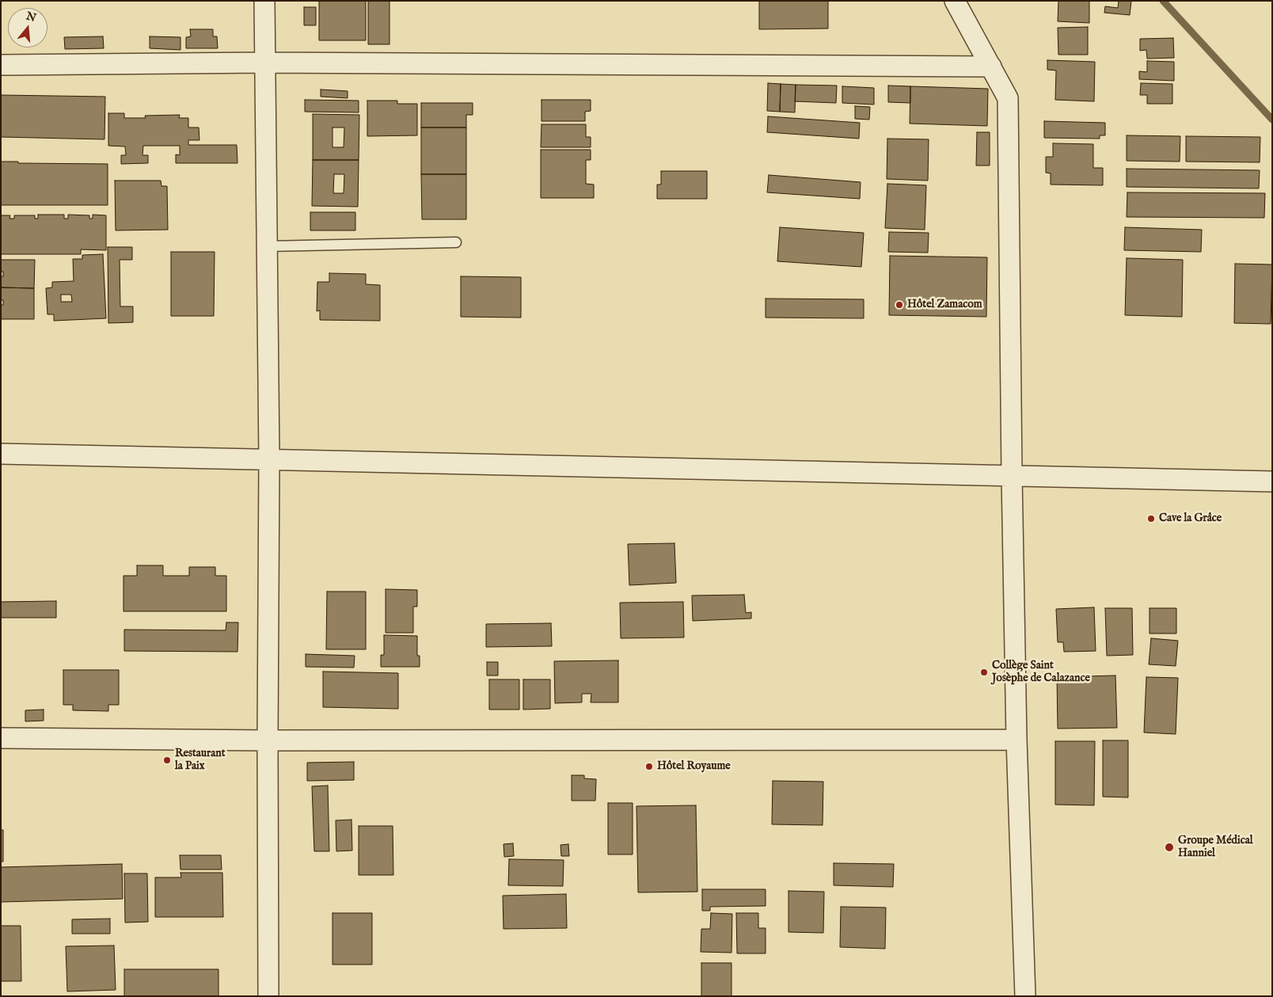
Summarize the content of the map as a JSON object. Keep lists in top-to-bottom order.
{
  "places": [
    "Hôtel Zamacom",
    "Cave la Grâce",
    "Collège Saint Josèphe de Calazance",
    "Restaurant la Paix",
    "Hôtel Royaume",
    "Groupe Médical Hanniel"
  ],
  "north": "top"
}
